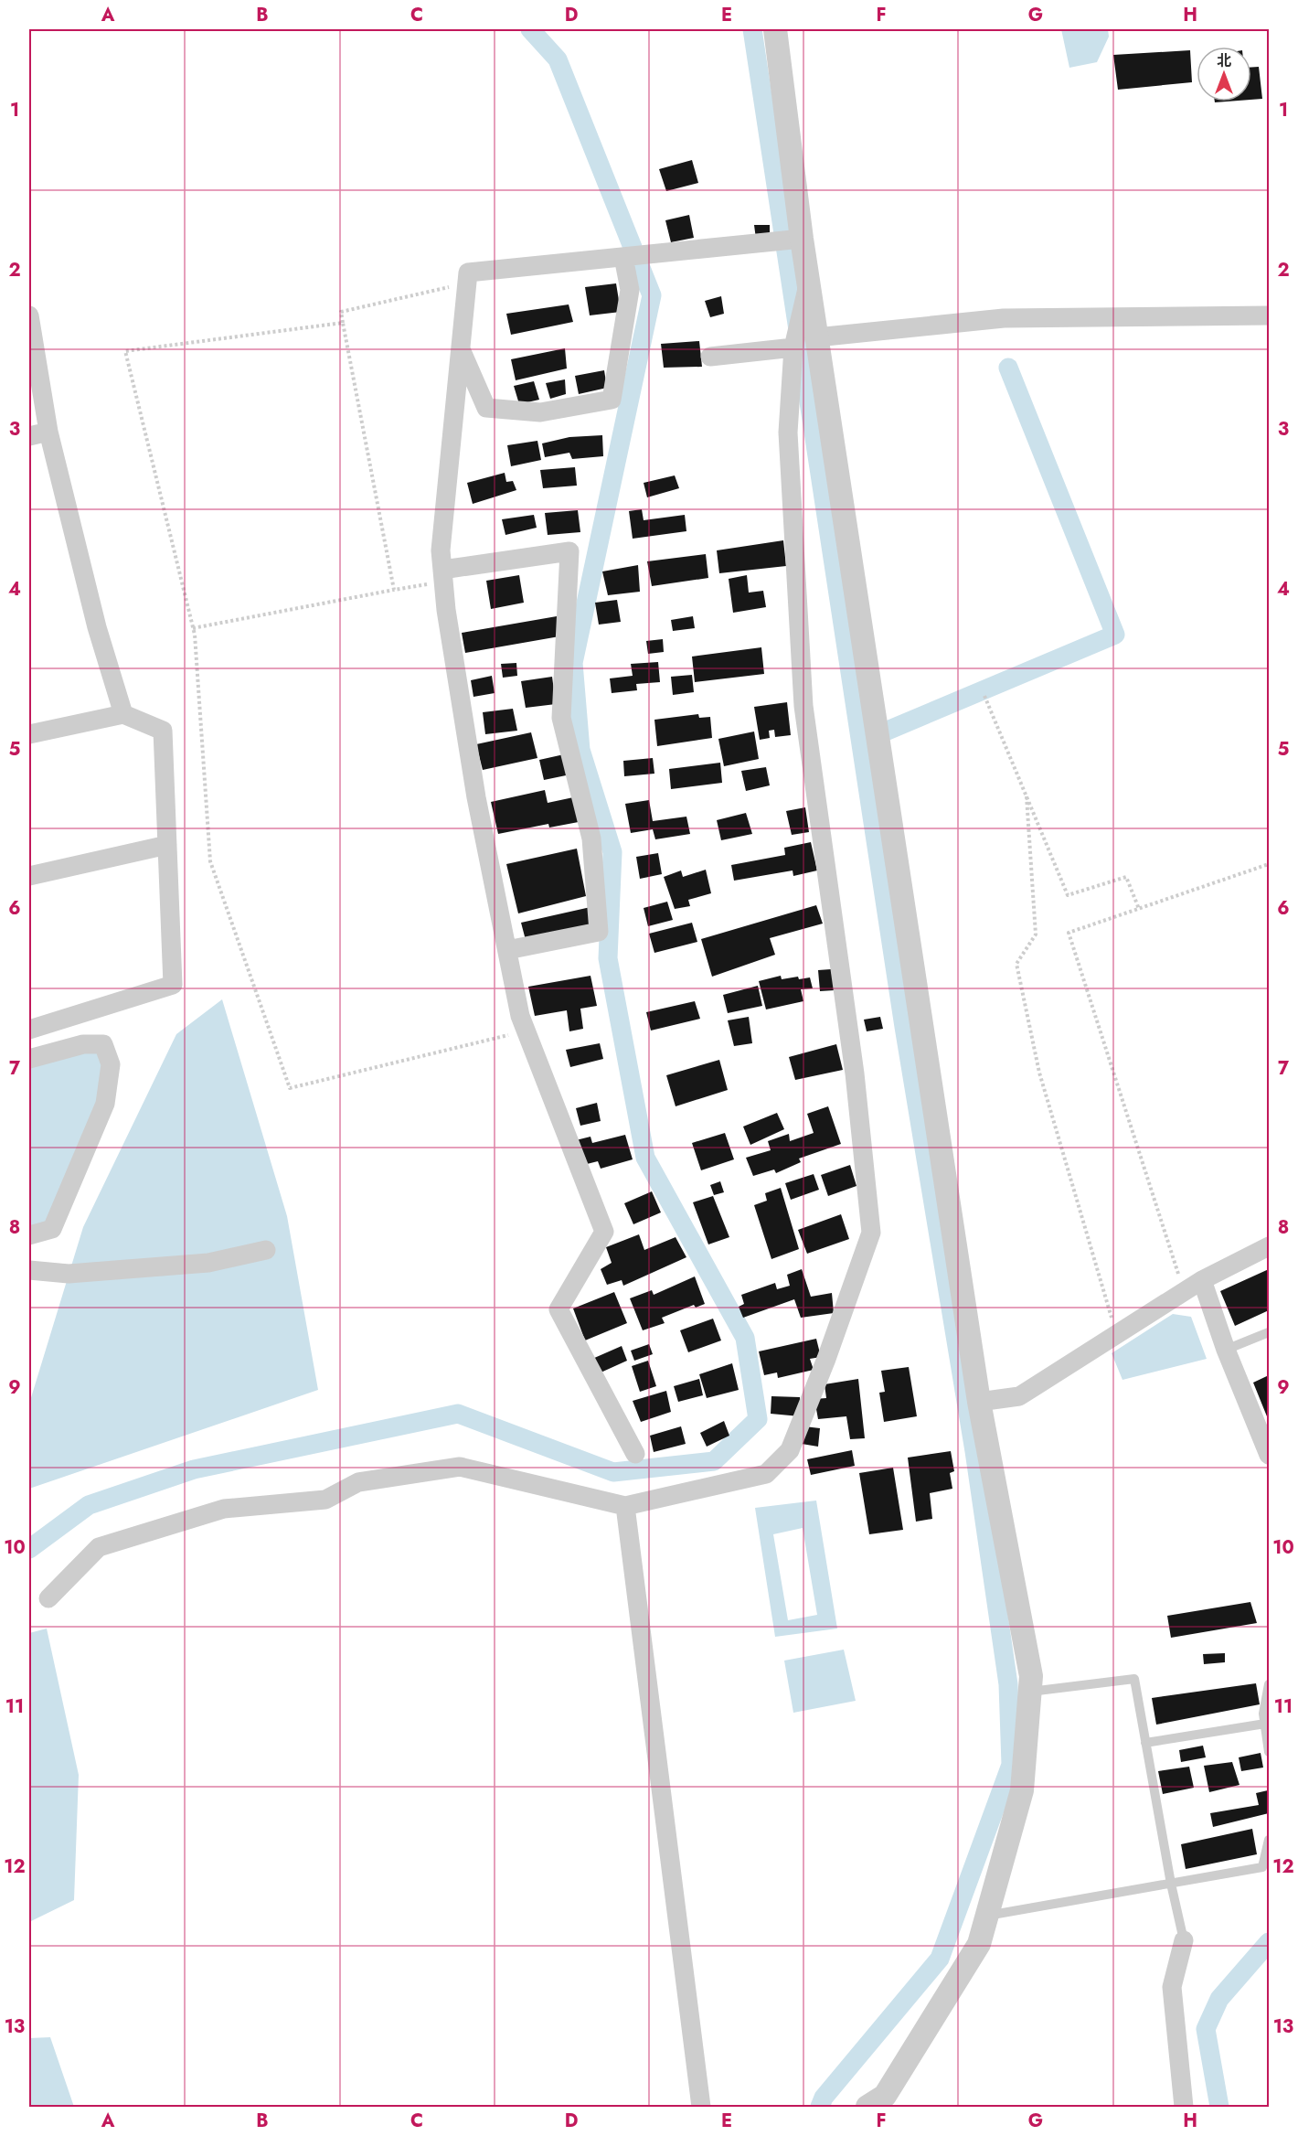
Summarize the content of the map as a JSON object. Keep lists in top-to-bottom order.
{
  "north": "top",
  "grid": {
    "columns": [
      "A",
      "B",
      "C",
      "D",
      "E",
      "F",
      "G",
      "H"
    ],
    "rows": [
      "1",
      "2",
      "3",
      "4",
      "5",
      "6",
      "7",
      "8",
      "9",
      "10",
      "11",
      "12",
      "13"
    ]
  }
}
